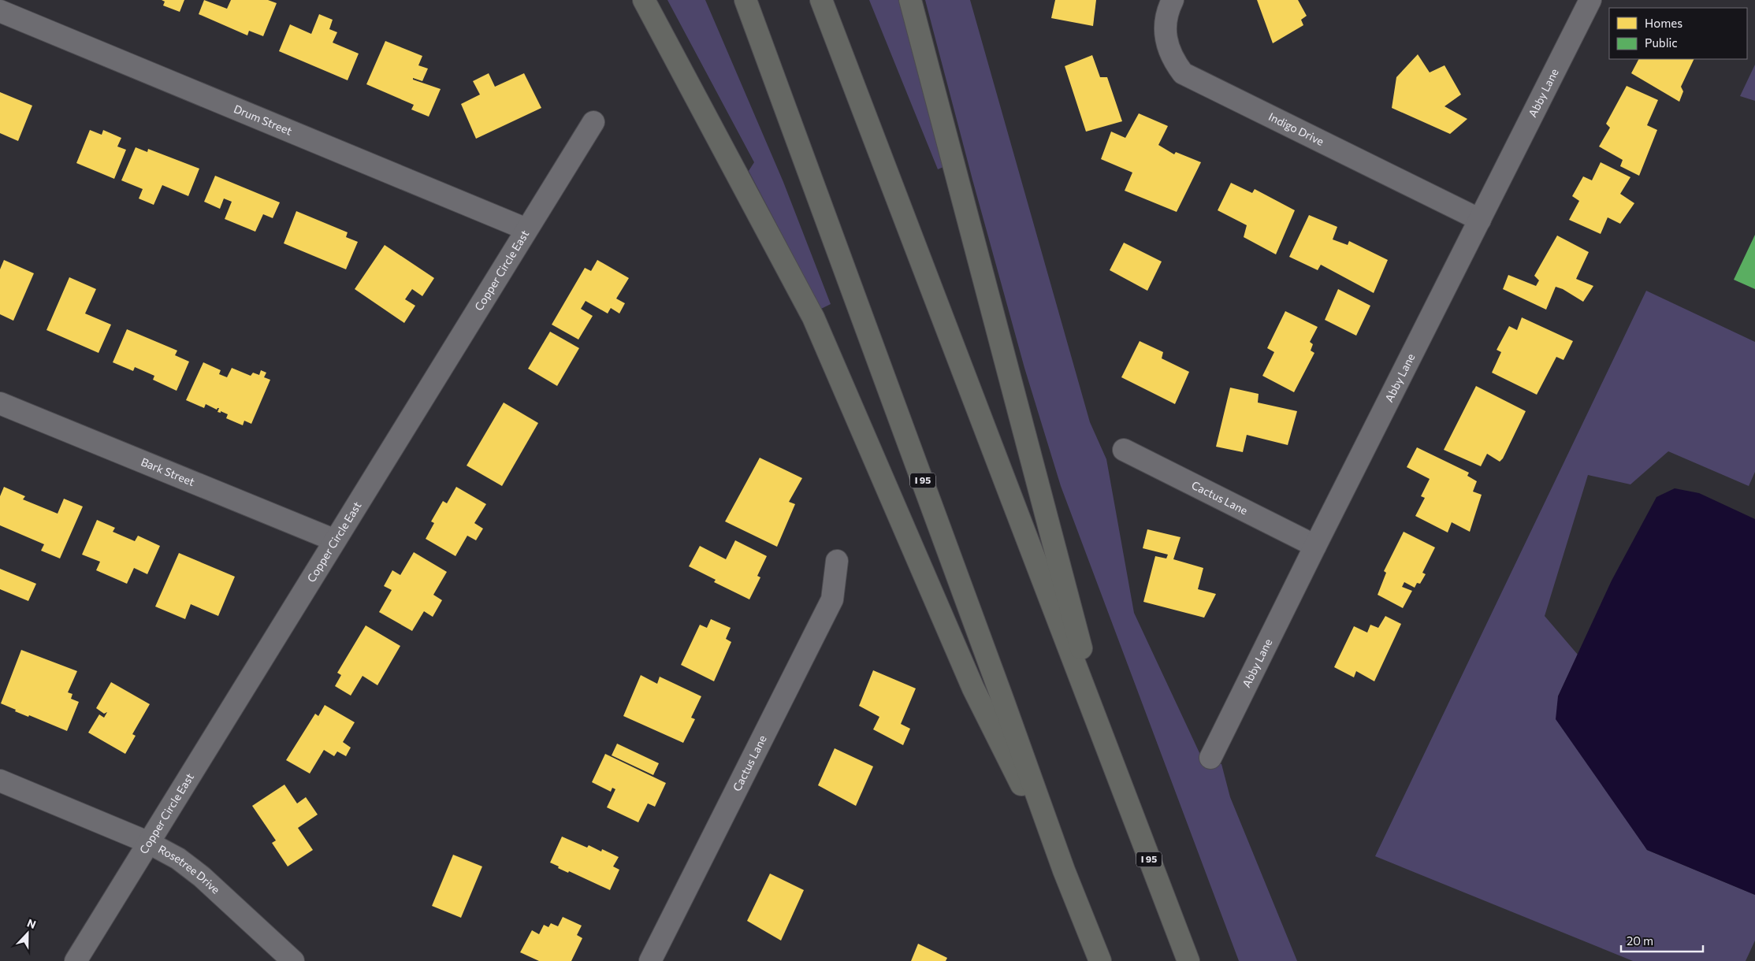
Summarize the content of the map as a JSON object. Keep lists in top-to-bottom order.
{
  "streets": {
    "highway": ["I 95"],
    "street": [
      "Abby Lane",
      "Drum Street",
      "Indigo Drive",
      "Copper Circle East",
      "Bark Street",
      "Cactus Lane",
      "Rosetree Drive"
    ]
  },
  "crossings": [
    ["Abby Lane", "Indigo Drive"],
    ["Abby Lane", "Cactus Lane"],
    ["Drum Street", "Copper Circle East"],
    ["Copper Circle East", "Bark Street"],
    ["Copper Circle East", "Rosetree Drive"]
  ],
  "legend": ["Homes", "Public"],
  "scale_bar": "20 m",
  "north": "top"
}
